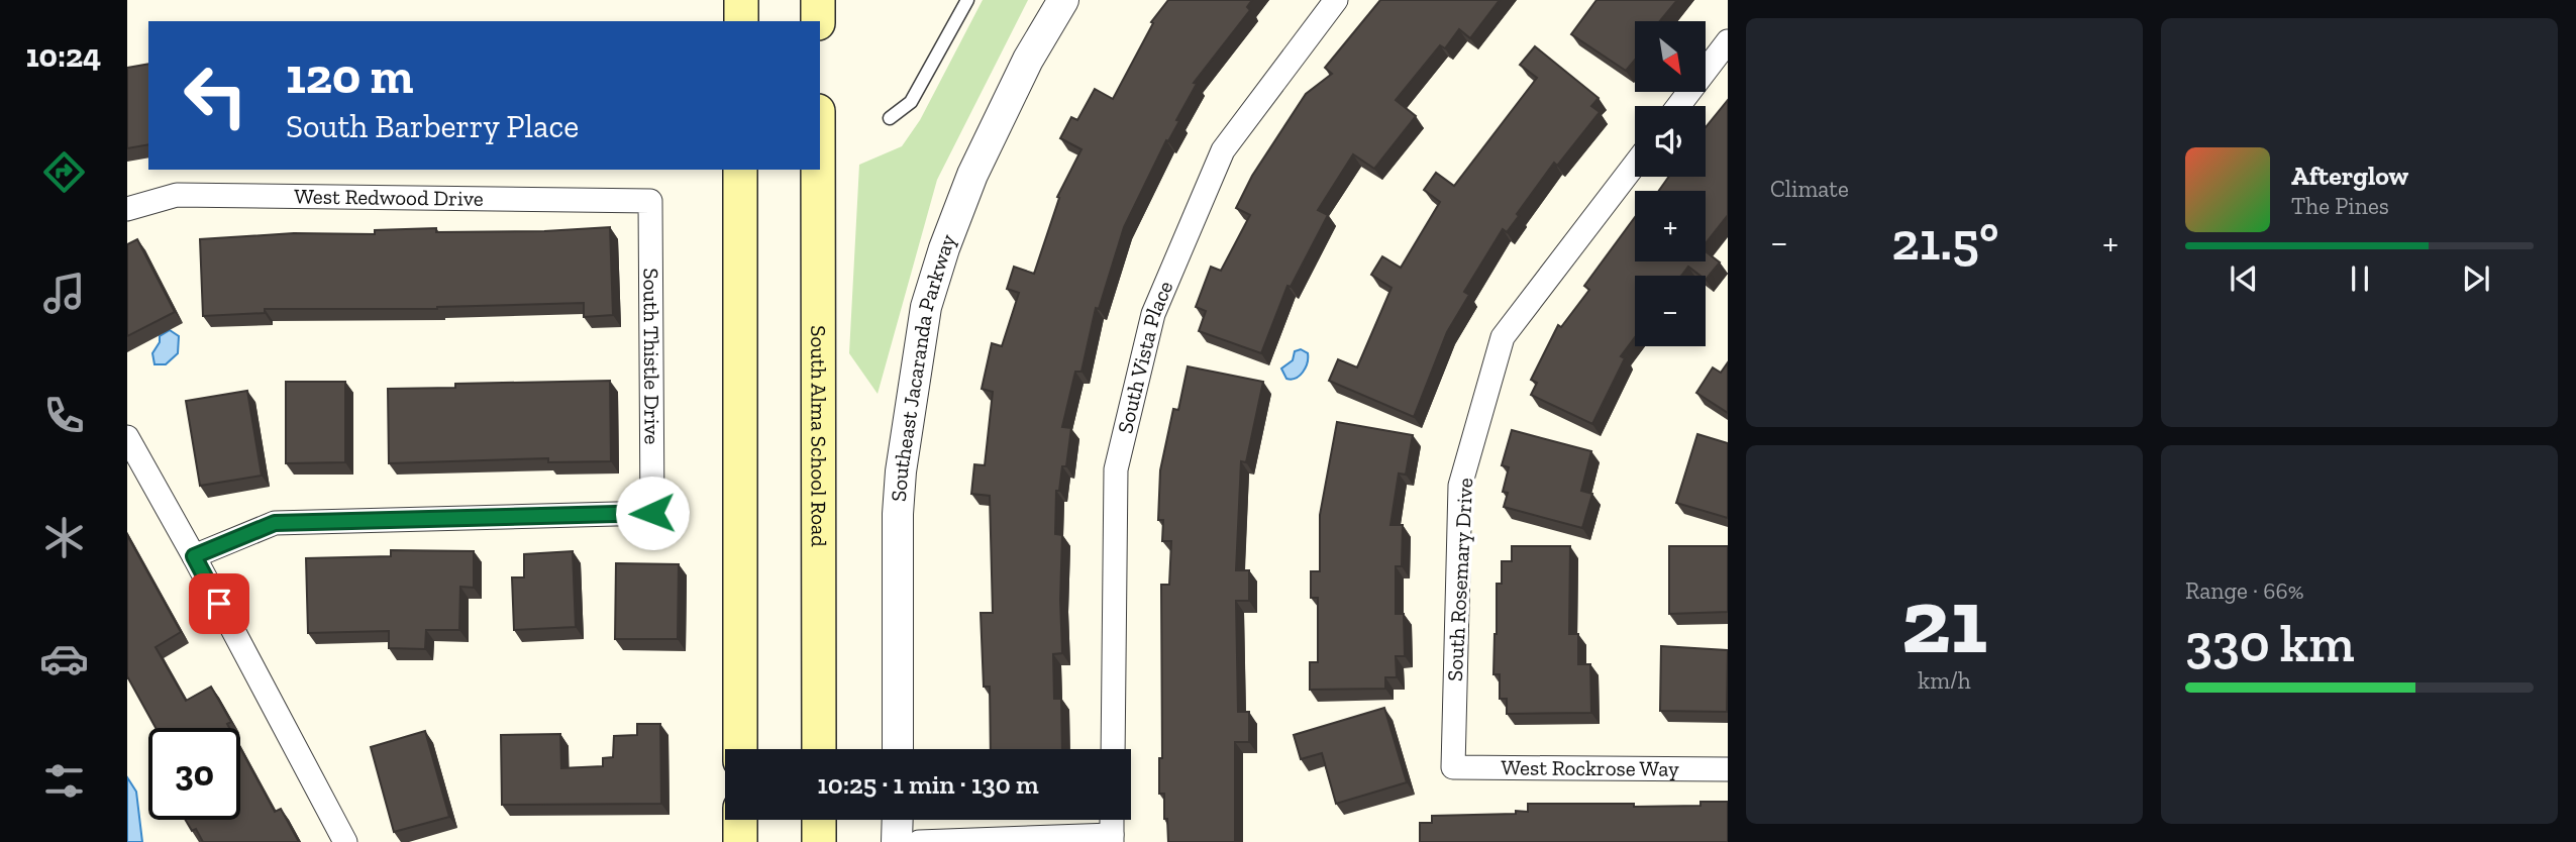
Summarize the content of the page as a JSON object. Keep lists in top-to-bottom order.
{
  "streets": {
    "main road": ["South Alma School Road"],
    "street": [
      "West Redwood Drive",
      "South Thistle Drive",
      "South Vista Place",
      "Southeast Jacaranda Parkway",
      "South Rosemary Drive",
      "West Rockrose Way"
    ]
  },
  "crossings": [
    ["West Redwood Drive", "South Thistle Drive"],
    ["South Rosemary Drive", "West Rockrose Way"]
  ],
  "north": "bottom right",
  "page": {
    "tabs": "10:24",
    "tile": [
      "Climate",
      ["21", "km/h"],
      ["Range · 66%", "330 km"]
    ],
    "map_buttons": ["+", "−"],
    "turn": ["120 m", "South Barberry Place"],
    "song": ["Afterglow", "The Pines"],
    "heat": ["−", "21.5°", "+"],
    "limit": "30",
    "trip": "10:25 · 1 min · 130 m"
  }
}
